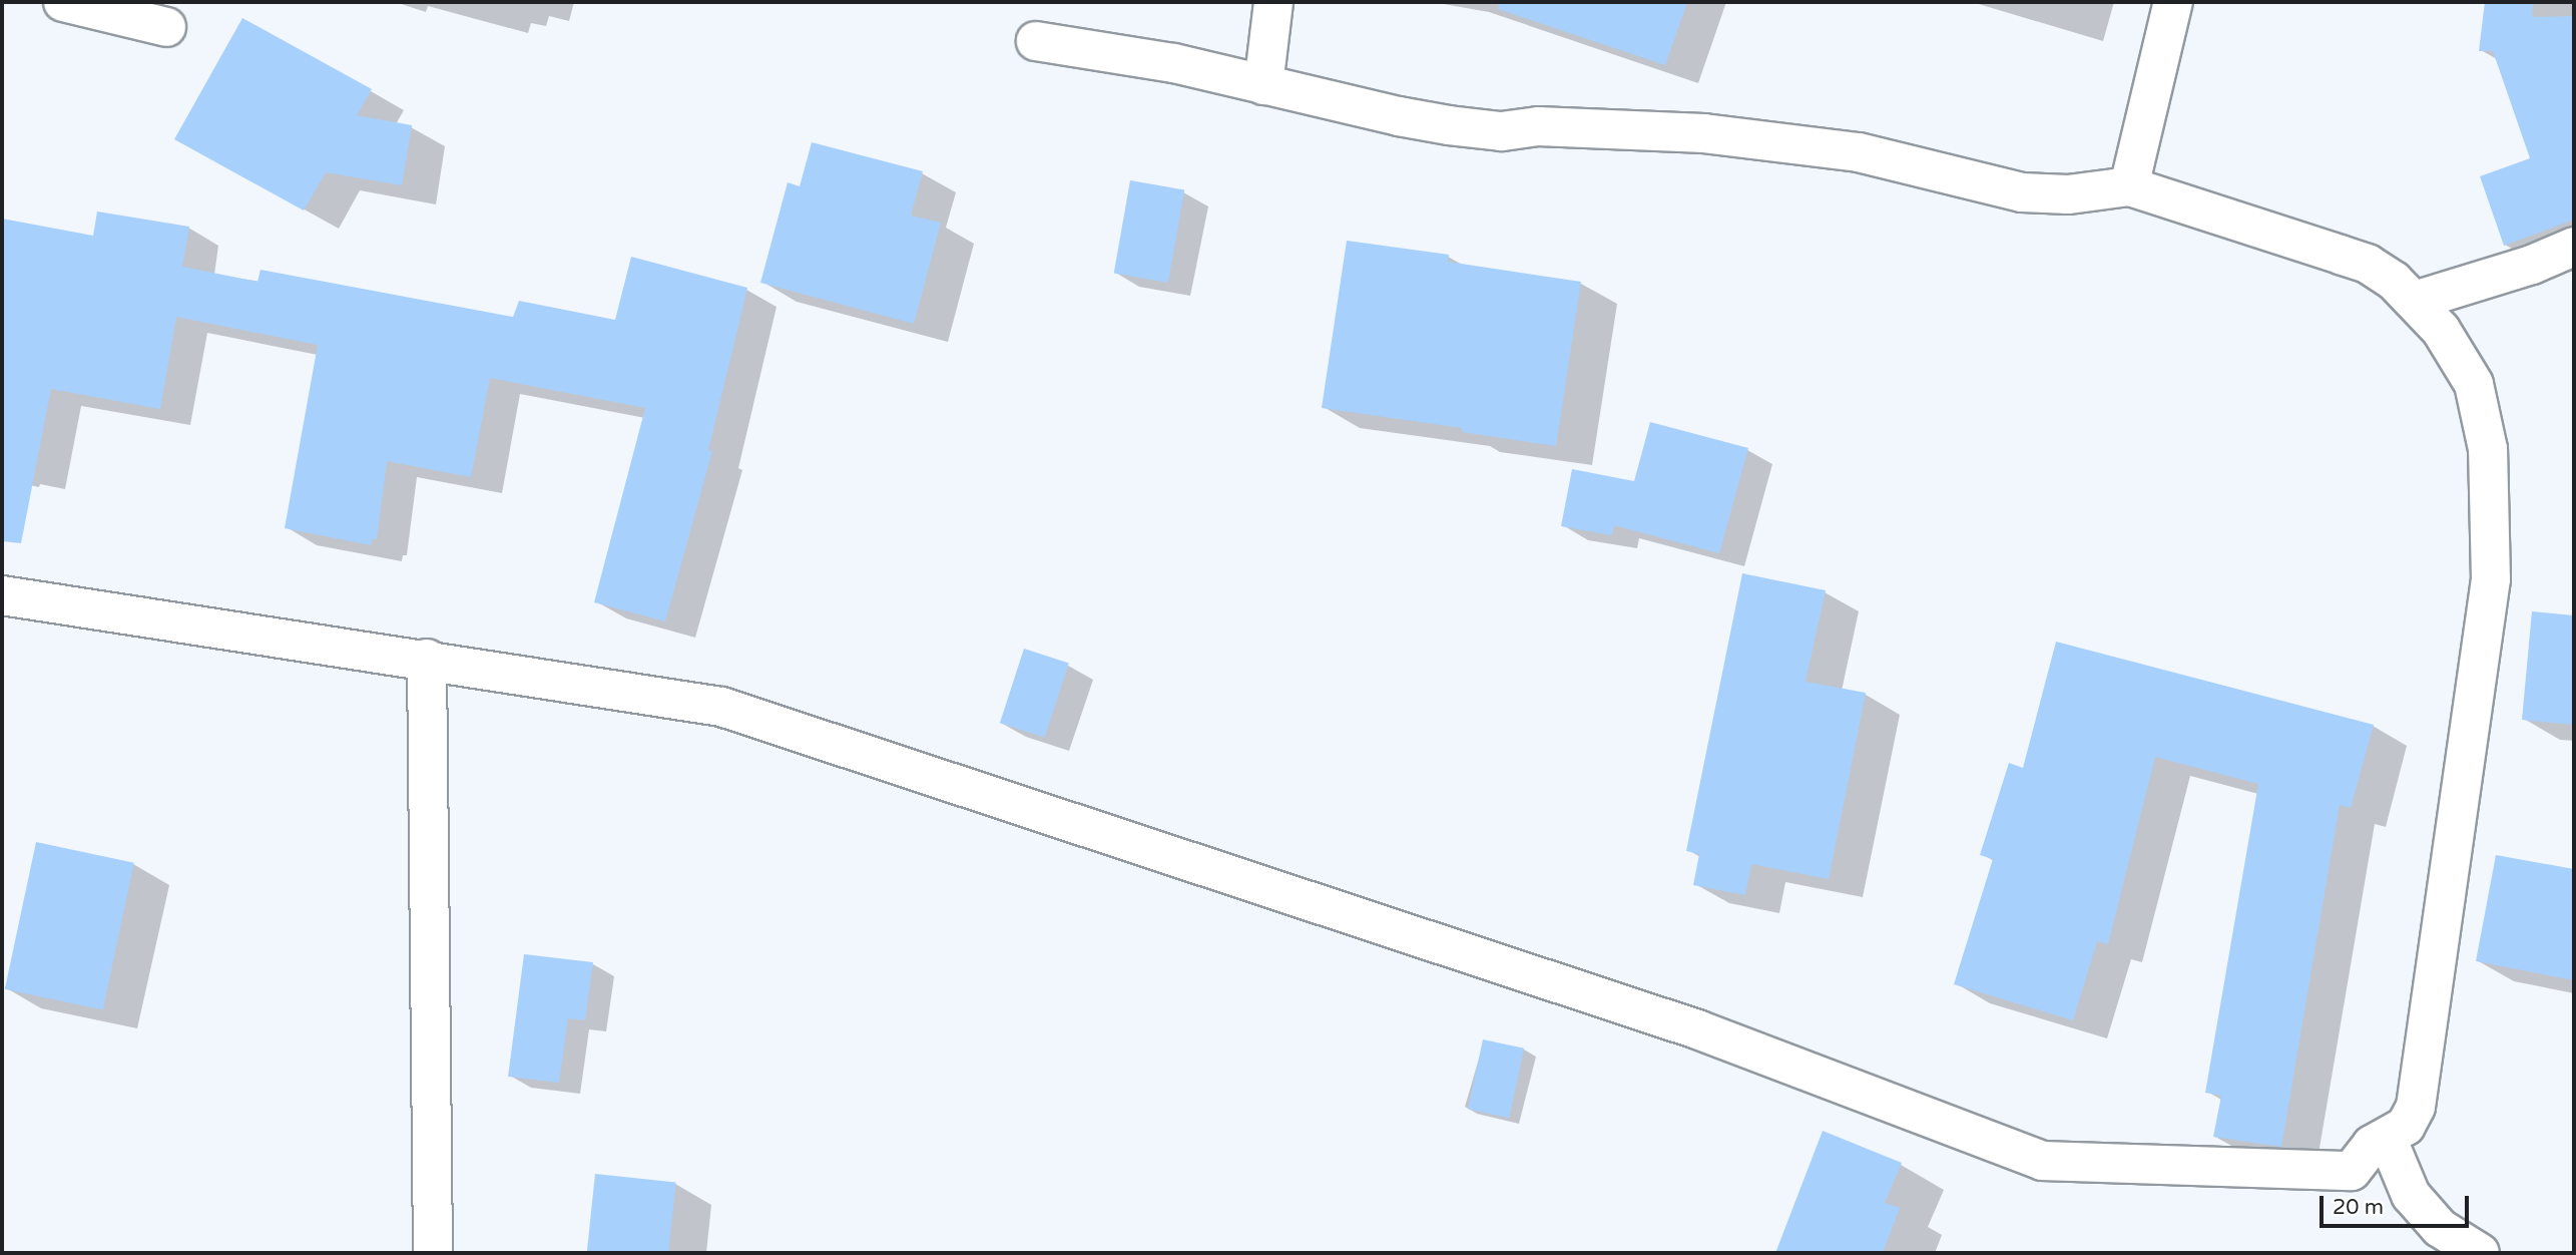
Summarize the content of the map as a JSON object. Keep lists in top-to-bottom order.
{
  "scale_bar": "20 m"
}
